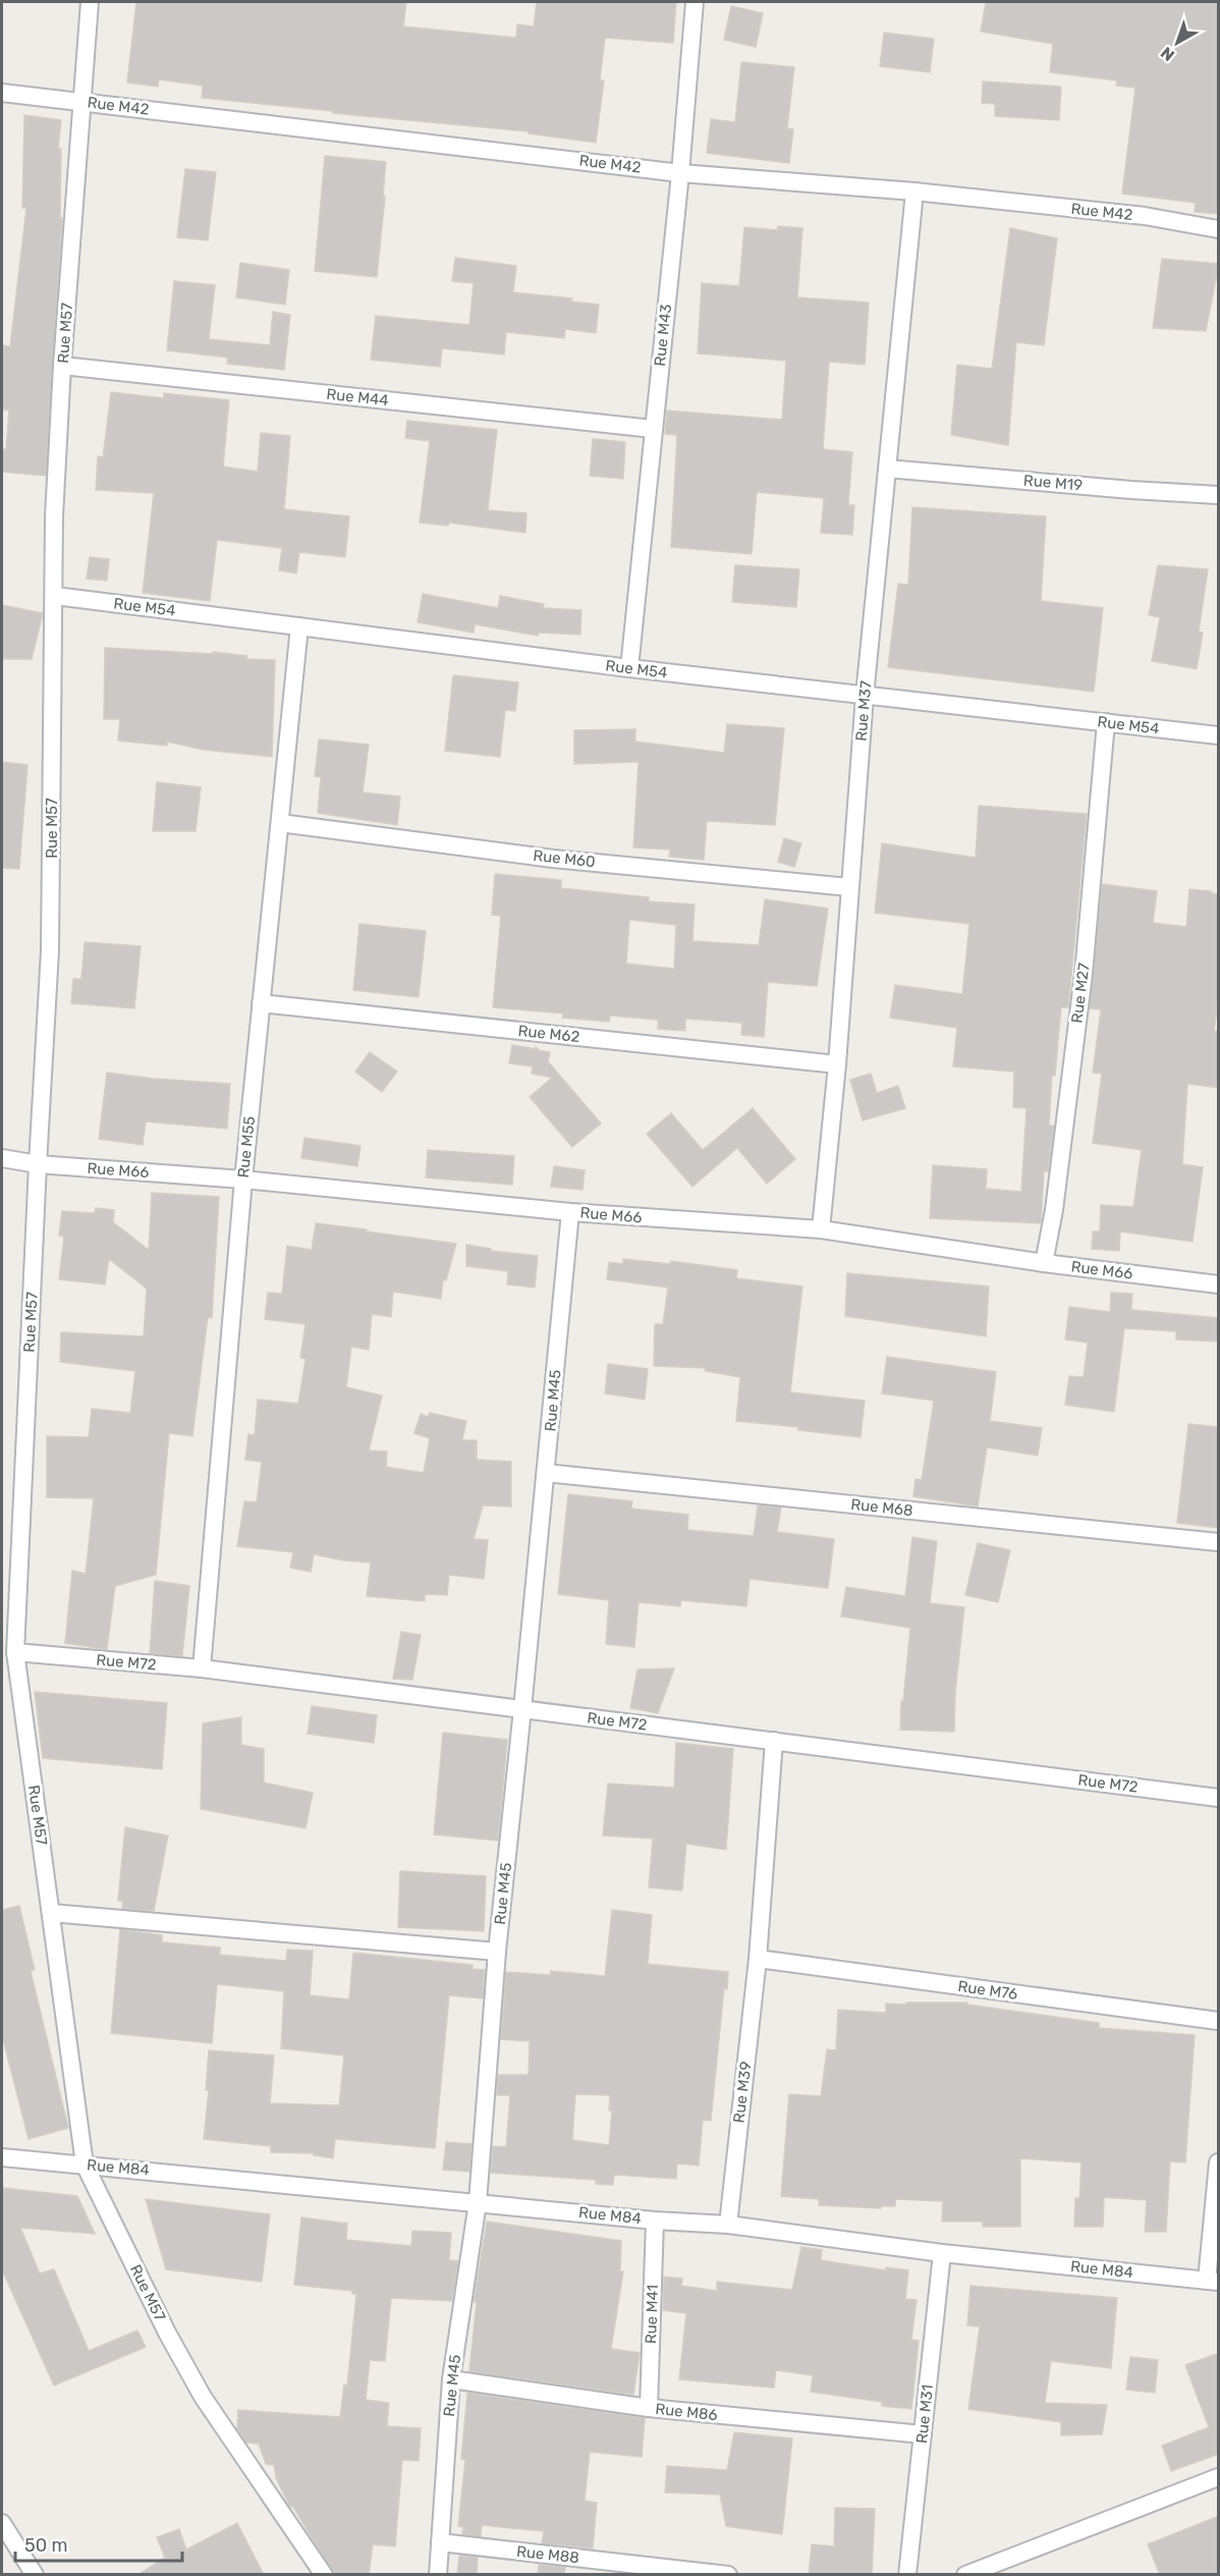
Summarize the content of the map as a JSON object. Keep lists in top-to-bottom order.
{
  "streets": {
    "street": [
      "Rue M42",
      "Rue M57",
      "Rue M43",
      "Rue M44",
      "Rue M19",
      "Rue M54",
      "Rue M37",
      "Rue M60",
      "Rue M27",
      "Rue M62",
      "Rue M55",
      "Rue M66",
      "Rue M45",
      "Rue M68",
      "Rue M72",
      "Rue M76",
      "Rue M39",
      "Rue M84",
      "Rue M41",
      "Rue M86",
      "Rue M31",
      "Rue M88"
    ]
  },
  "crossings": [
    ["Rue M42", "Rue M57"],
    ["Rue M42", "Rue M43"],
    ["Rue M42", "Rue M37"],
    ["Rue M57", "Rue M44"],
    ["Rue M57", "Rue M54"],
    ["Rue M57", "Rue M66"],
    ["Rue M57", "Rue M72"],
    ["Rue M57", "Rue M84"],
    ["Rue M43", "Rue M44"],
    ["Rue M43", "Rue M54"],
    ["Rue M19", "Rue M37"],
    ["Rue M54", "Rue M37"],
    ["Rue M54", "Rue M27"],
    ["Rue M54", "Rue M55"],
    ["Rue M37", "Rue M60"],
    ["Rue M37", "Rue M62"],
    ["Rue M37", "Rue M66"],
    ["Rue M60", "Rue M55"],
    ["Rue M27", "Rue M66"],
    ["Rue M62", "Rue M55"],
    ["Rue M55", "Rue M66"],
    ["Rue M55", "Rue M72"],
    ["Rue M66", "Rue M45"],
    ["Rue M45", "Rue M68"],
    ["Rue M45", "Rue M72"],
    ["Rue M45", "Rue M84"],
    ["Rue M45", "Rue M86"],
    ["Rue M45", "Rue M88"],
    ["Rue M72", "Rue M39"],
    ["Rue M76", "Rue M39"],
    ["Rue M39", "Rue M84"],
    ["Rue M84", "Rue M41"],
    ["Rue M84", "Rue M31"],
    ["Rue M41", "Rue M86"],
    ["Rue M86", "Rue M31"]
  ],
  "scale_bar": "50 m",
  "north": "bottom left"
}
